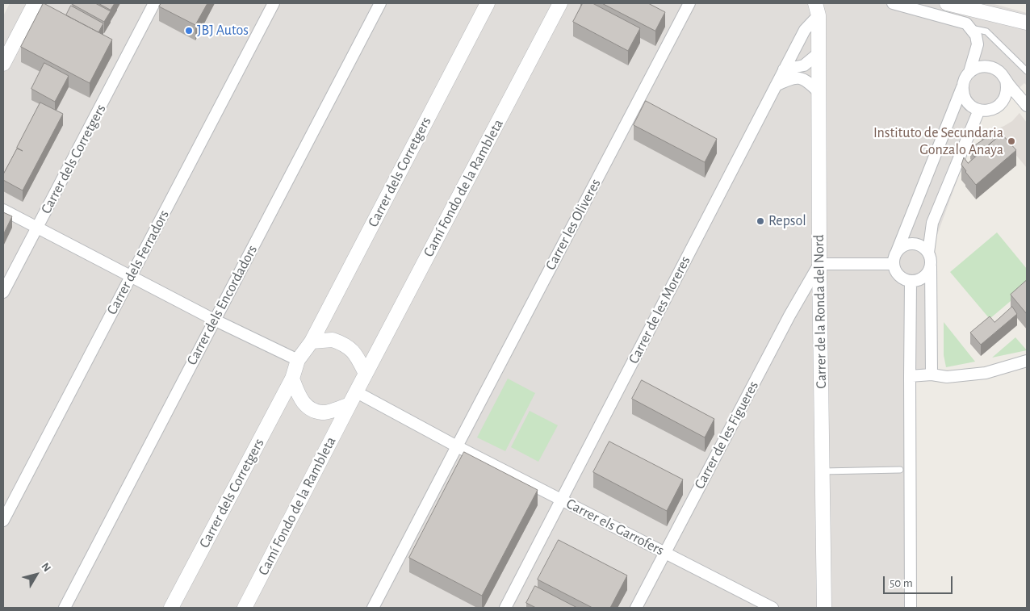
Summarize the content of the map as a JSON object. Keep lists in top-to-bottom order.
{
  "streets": {
    "street": [
      "Carrer dels Corretgers",
      "Camí Fondo de la Rambleta",
      "Carrer les Oliveres",
      "Carrer dels Ferradors",
      "Carrer dels Encordadors",
      "Carrer de les Moreres",
      "Carrer de la Ronda del Nord",
      "Carrer de les Figueres",
      "Carrer els Garrofers"
    ]
  },
  "crossings": [
    ["Carrer dels Corretgers", "Camí Fondo de la Rambleta"],
    ["Carrer dels Corretgers", "Carrer els Garrofers"],
    ["Camí Fondo de la Rambleta", "Carrer els Garrofers"],
    ["Carrer les Oliveres", "Carrer els Garrofers"],
    ["Carrer de les Moreres", "Carrer de la Ronda del Nord"],
    ["Carrer de les Moreres", "Carrer els Garrofers"],
    ["Carrer de la Ronda del Nord", "Carrer de les Figueres"],
    ["Carrer de les Figueres", "Carrer els Garrofers"]
  ],
  "places": ["JBJ Autos", "Instituto de Secundaria Gonzalo Anaya", "Repsol"],
  "scale_bar": "50 m",
  "north": "top right"
}
